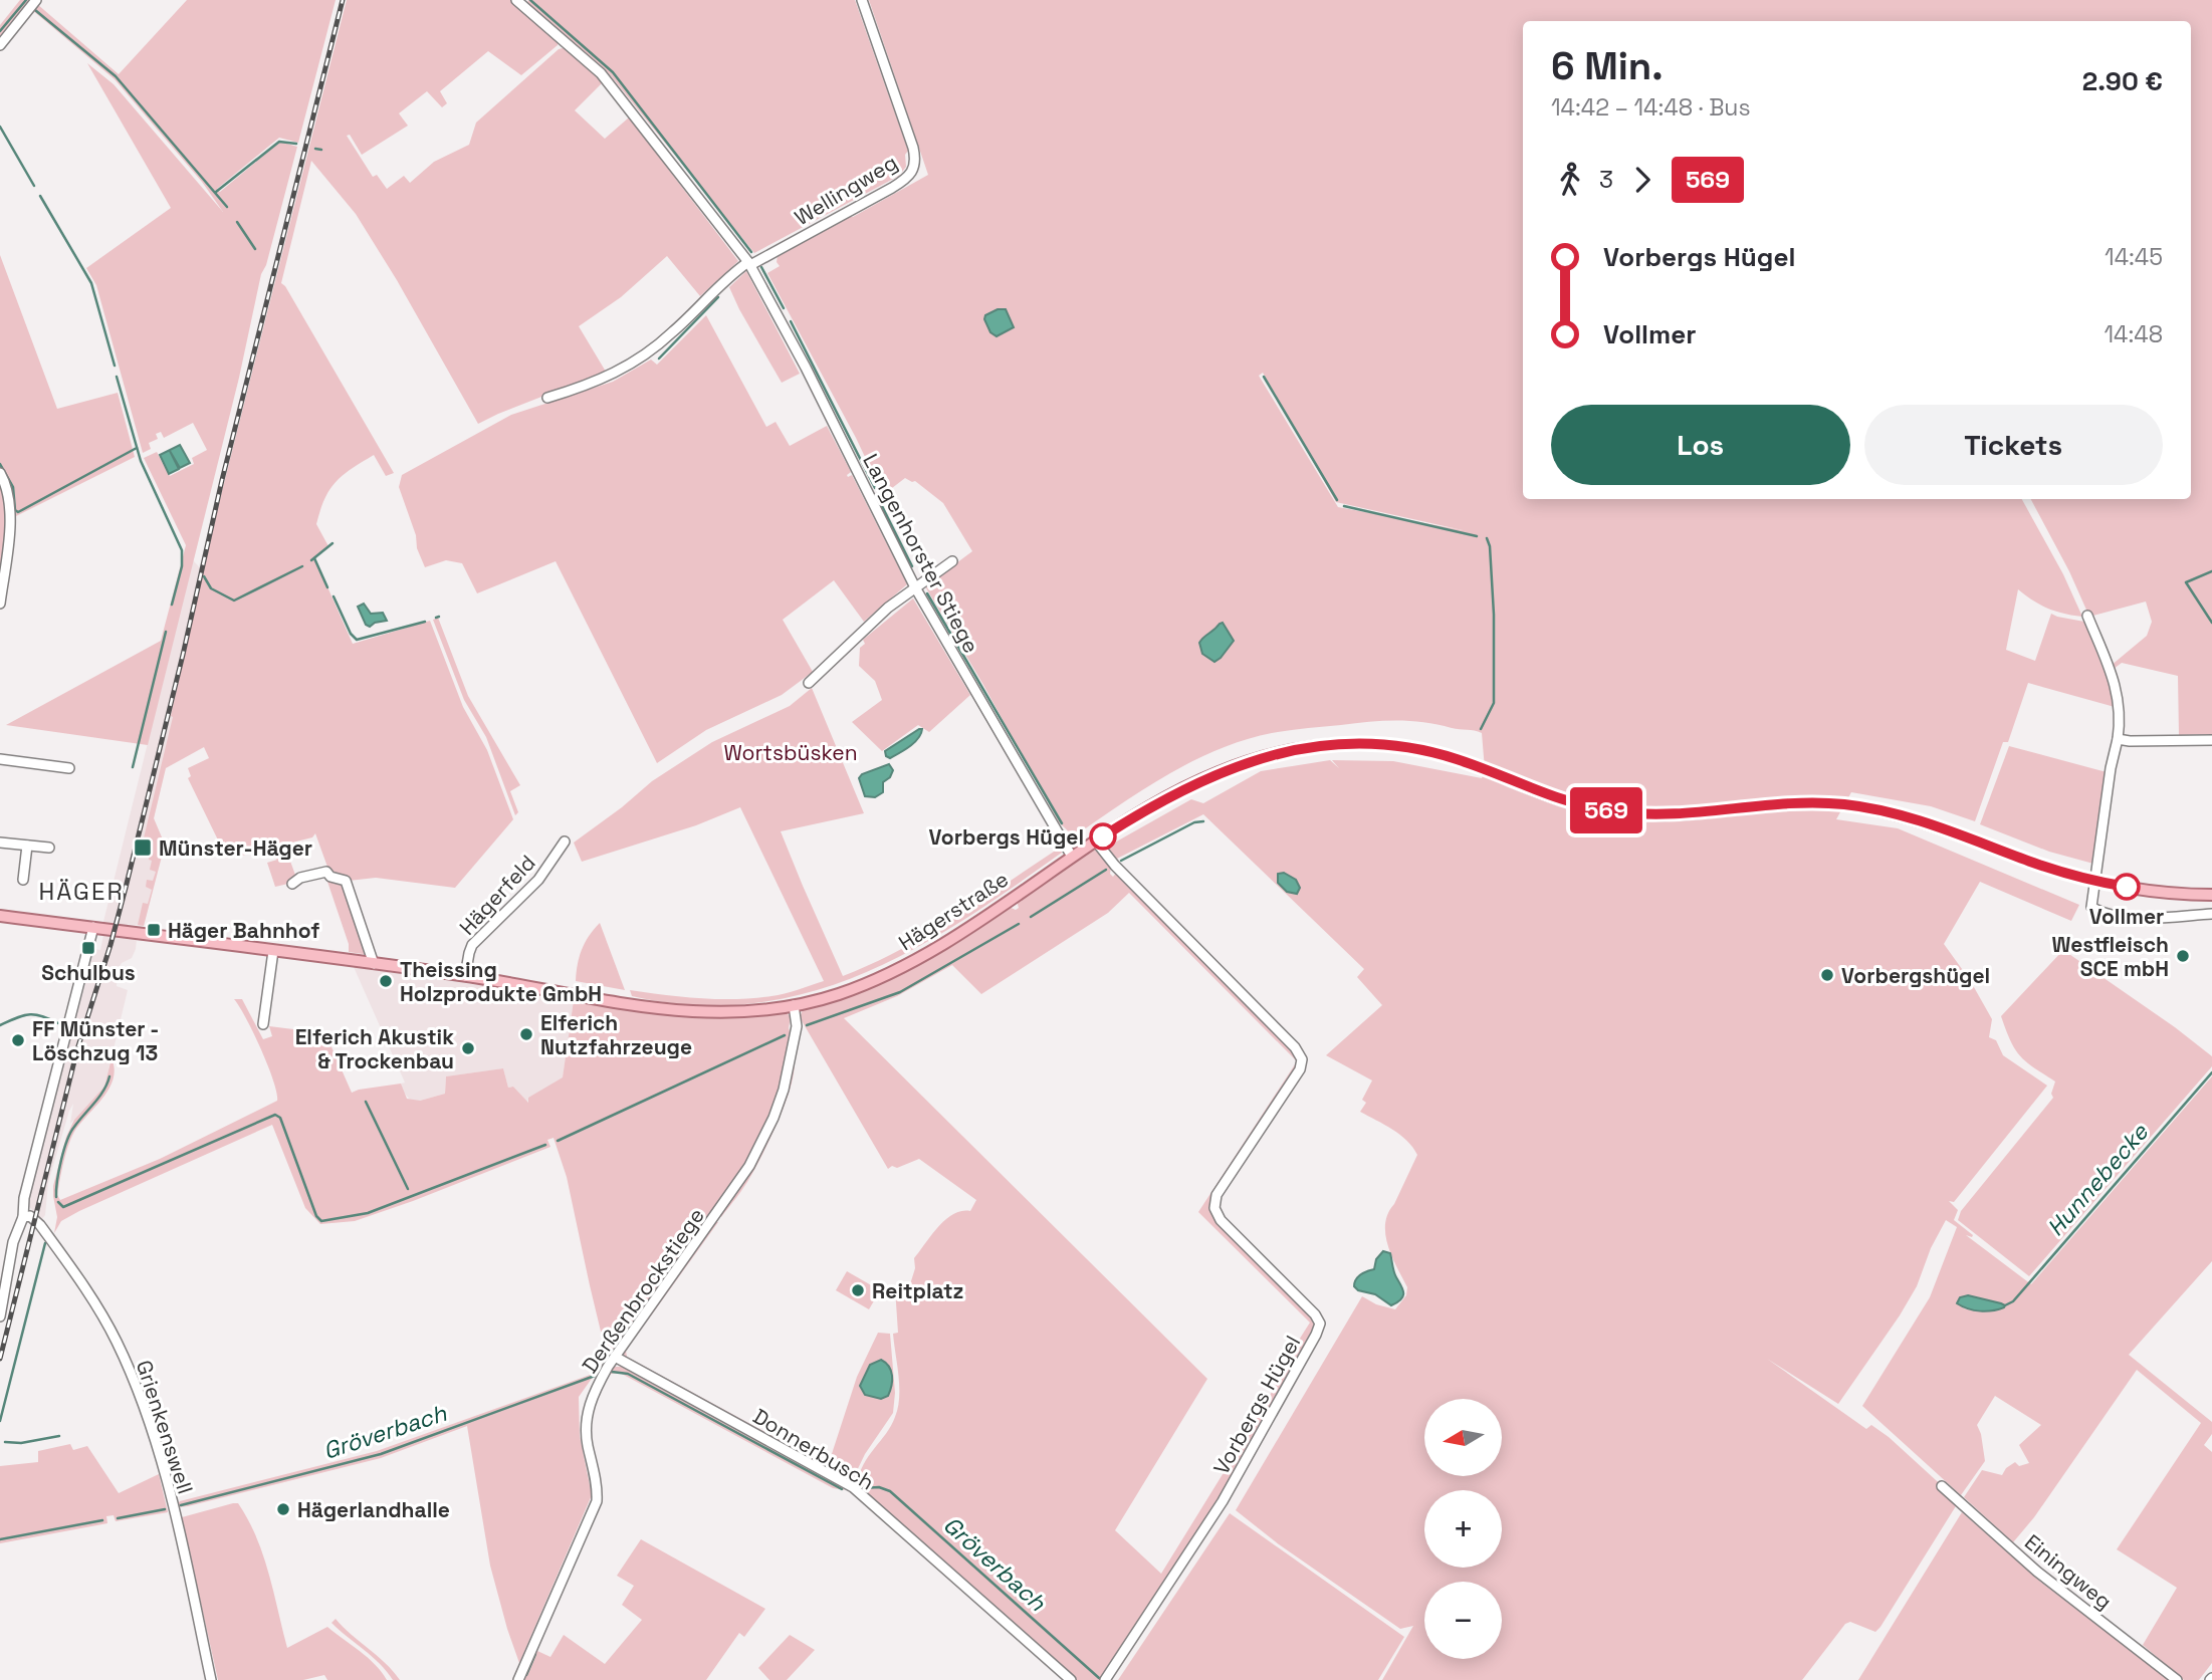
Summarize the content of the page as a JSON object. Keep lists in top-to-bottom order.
{
  "streets": {
    "main road": ["Hägerstraße"],
    "street": [
      "Wellingweg",
      "Langenhorster Stiege",
      "Hägerfeld",
      "Derßenbrockstiege",
      "Vorbergs Hügel",
      "Grienkenswell",
      "Donnerbusch",
      "Einingweg"
    ]
  },
  "crossings": [
    ["Wellingweg", "Langenhorster Stiege"],
    ["Langenhorster Stiege", "Hägerstraße"],
    ["Hägerfeld", "Hägerstraße"],
    ["Hägerstraße", "Derßenbrockstiege"],
    ["Hägerstraße", "Vorbergs Hügel"],
    ["Derßenbrockstiege", "Donnerbusch"]
  ],
  "districts": ["HÄGER"],
  "water": ["Hunnebecke", "Gröverbach"],
  "parks": ["Wortsbüsken"],
  "places": {
    "other": [
      "Vorbergs Hügel",
      "Vollmer",
      "Westfleisch SCE mbH",
      "Vorbergshügel",
      "Theissing Holzprodukte GmbH",
      "Elferich Nutzfahrzeuge",
      "FF Münster - Löschzug 13",
      "Elferich Akustik & Trockenbau",
      "Reitplatz",
      "Hägerlandhalle"
    ],
    "transit": ["Münster-Häger", "Häger Bahnhof", "Schulbus"]
  },
  "lines": ["bus line 569"],
  "north": "left",
  "page": {
    "on_map": "569",
    "heading": ["6 Min.", "14:42 – 14:48 · Bus", "2.90 €"],
    "legs": ["3", "569"],
    "list": [
      {
        "name": "Vorbergs Hügel",
        "value": "14:45"
      },
      {
        "name": "Vollmer",
        "value": "14:48"
      }
    ],
    "buttons": ["Los", "Tickets"],
    "map_buttons": ["+", "−"]
  }
}
